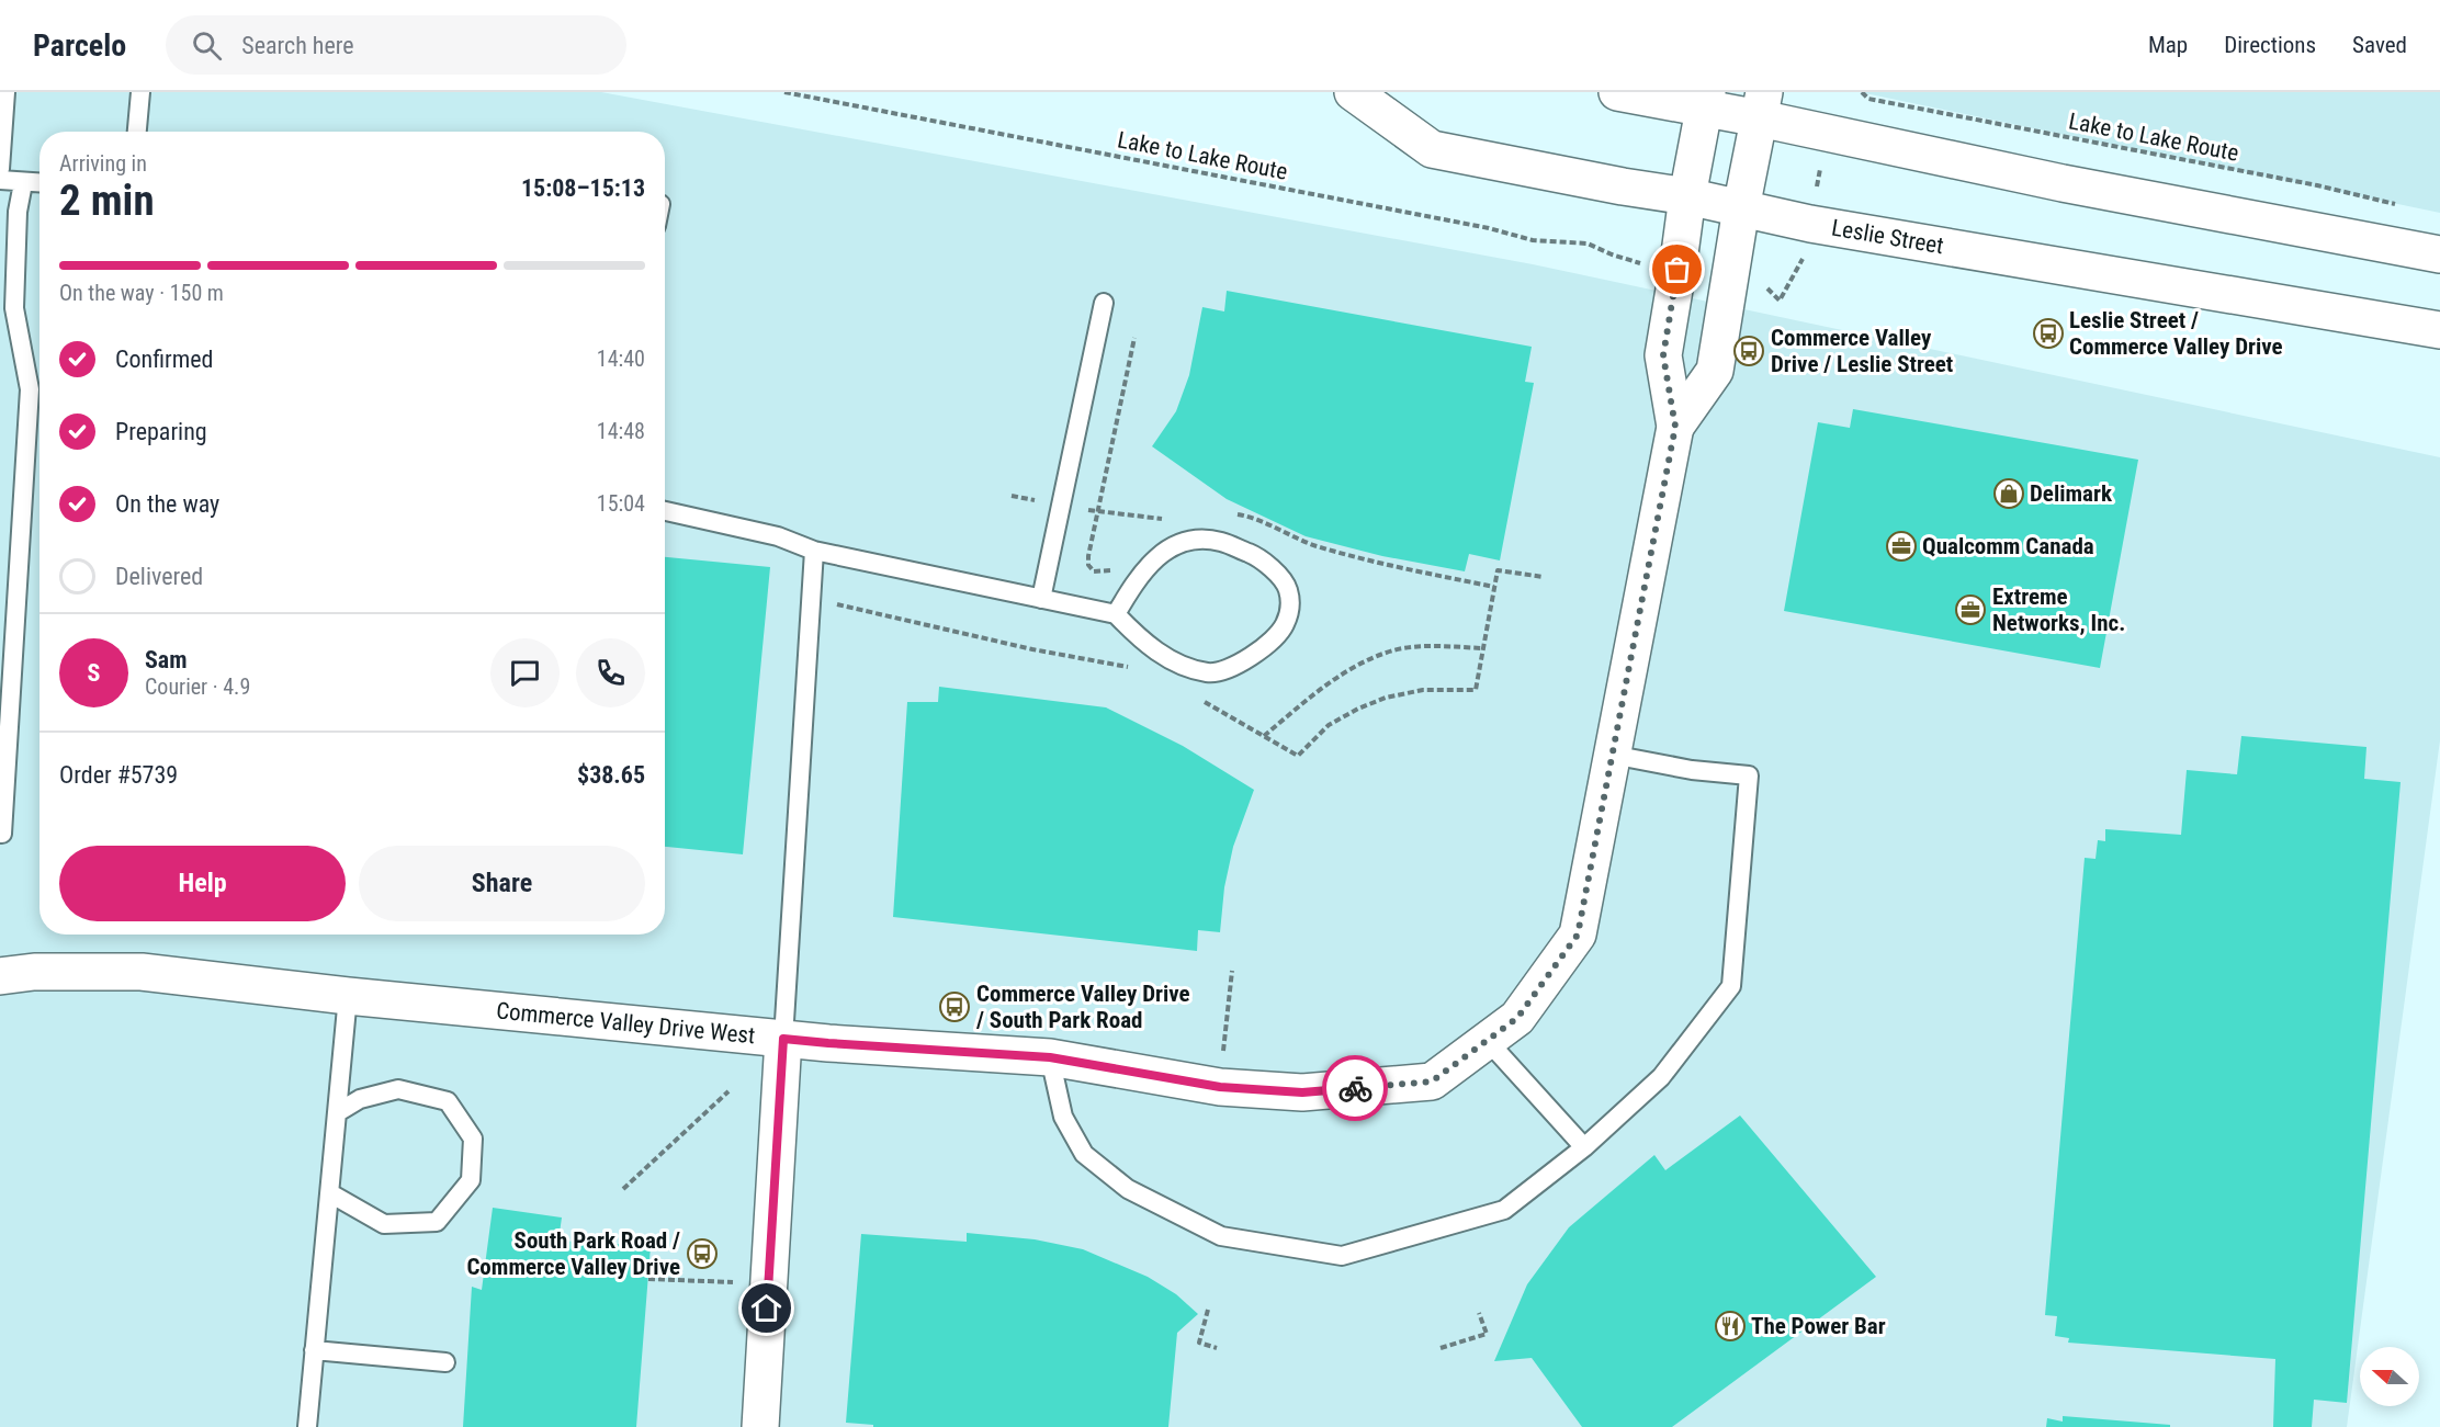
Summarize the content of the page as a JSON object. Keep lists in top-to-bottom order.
{
  "streets": {
    "street": ["Leslie Street", "Commerce Valley Drive West"],
    "path": ["Lake to Lake Route"]
  },
  "crossings": [
    ["Leslie Street", "Commerce Valley Drive West"]
  ],
  "places": {
    "bus stop": [
      "Leslie Street / Commerce Valley Drive",
      "Commerce Valley Drive / Leslie Street",
      "Commerce Valley Drive / South Park Road",
      "South Park Road / Commerce Valley Drive"
    ],
    "shop": ["Delimark"],
    "office": ["Qualcomm Canada", "Extreme Networks, Inc."],
    "restaurant": ["The Power Bar"]
  },
  "north": "left",
  "page": {
    "header": "Parcelo",
    "search": "Search here",
    "nav": ["Map", "Directions", "Saved"],
    "heading": ["2 min", "Arriving in", "15:08–15:13"],
    "panel": [
      "Sam",
      "Courier · 4.9",
      "Order #5739",
      "$38.65"
    ],
    "bar": "On the way · 150 m",
    "list": [
      ["Confirmed", "14:40"],
      ["Preparing", "14:48"],
      ["On the way", "15:04"],
      "Delivered"
    ],
    "round": "S",
    "buttons": ["Help", "Share"]
  }
}
